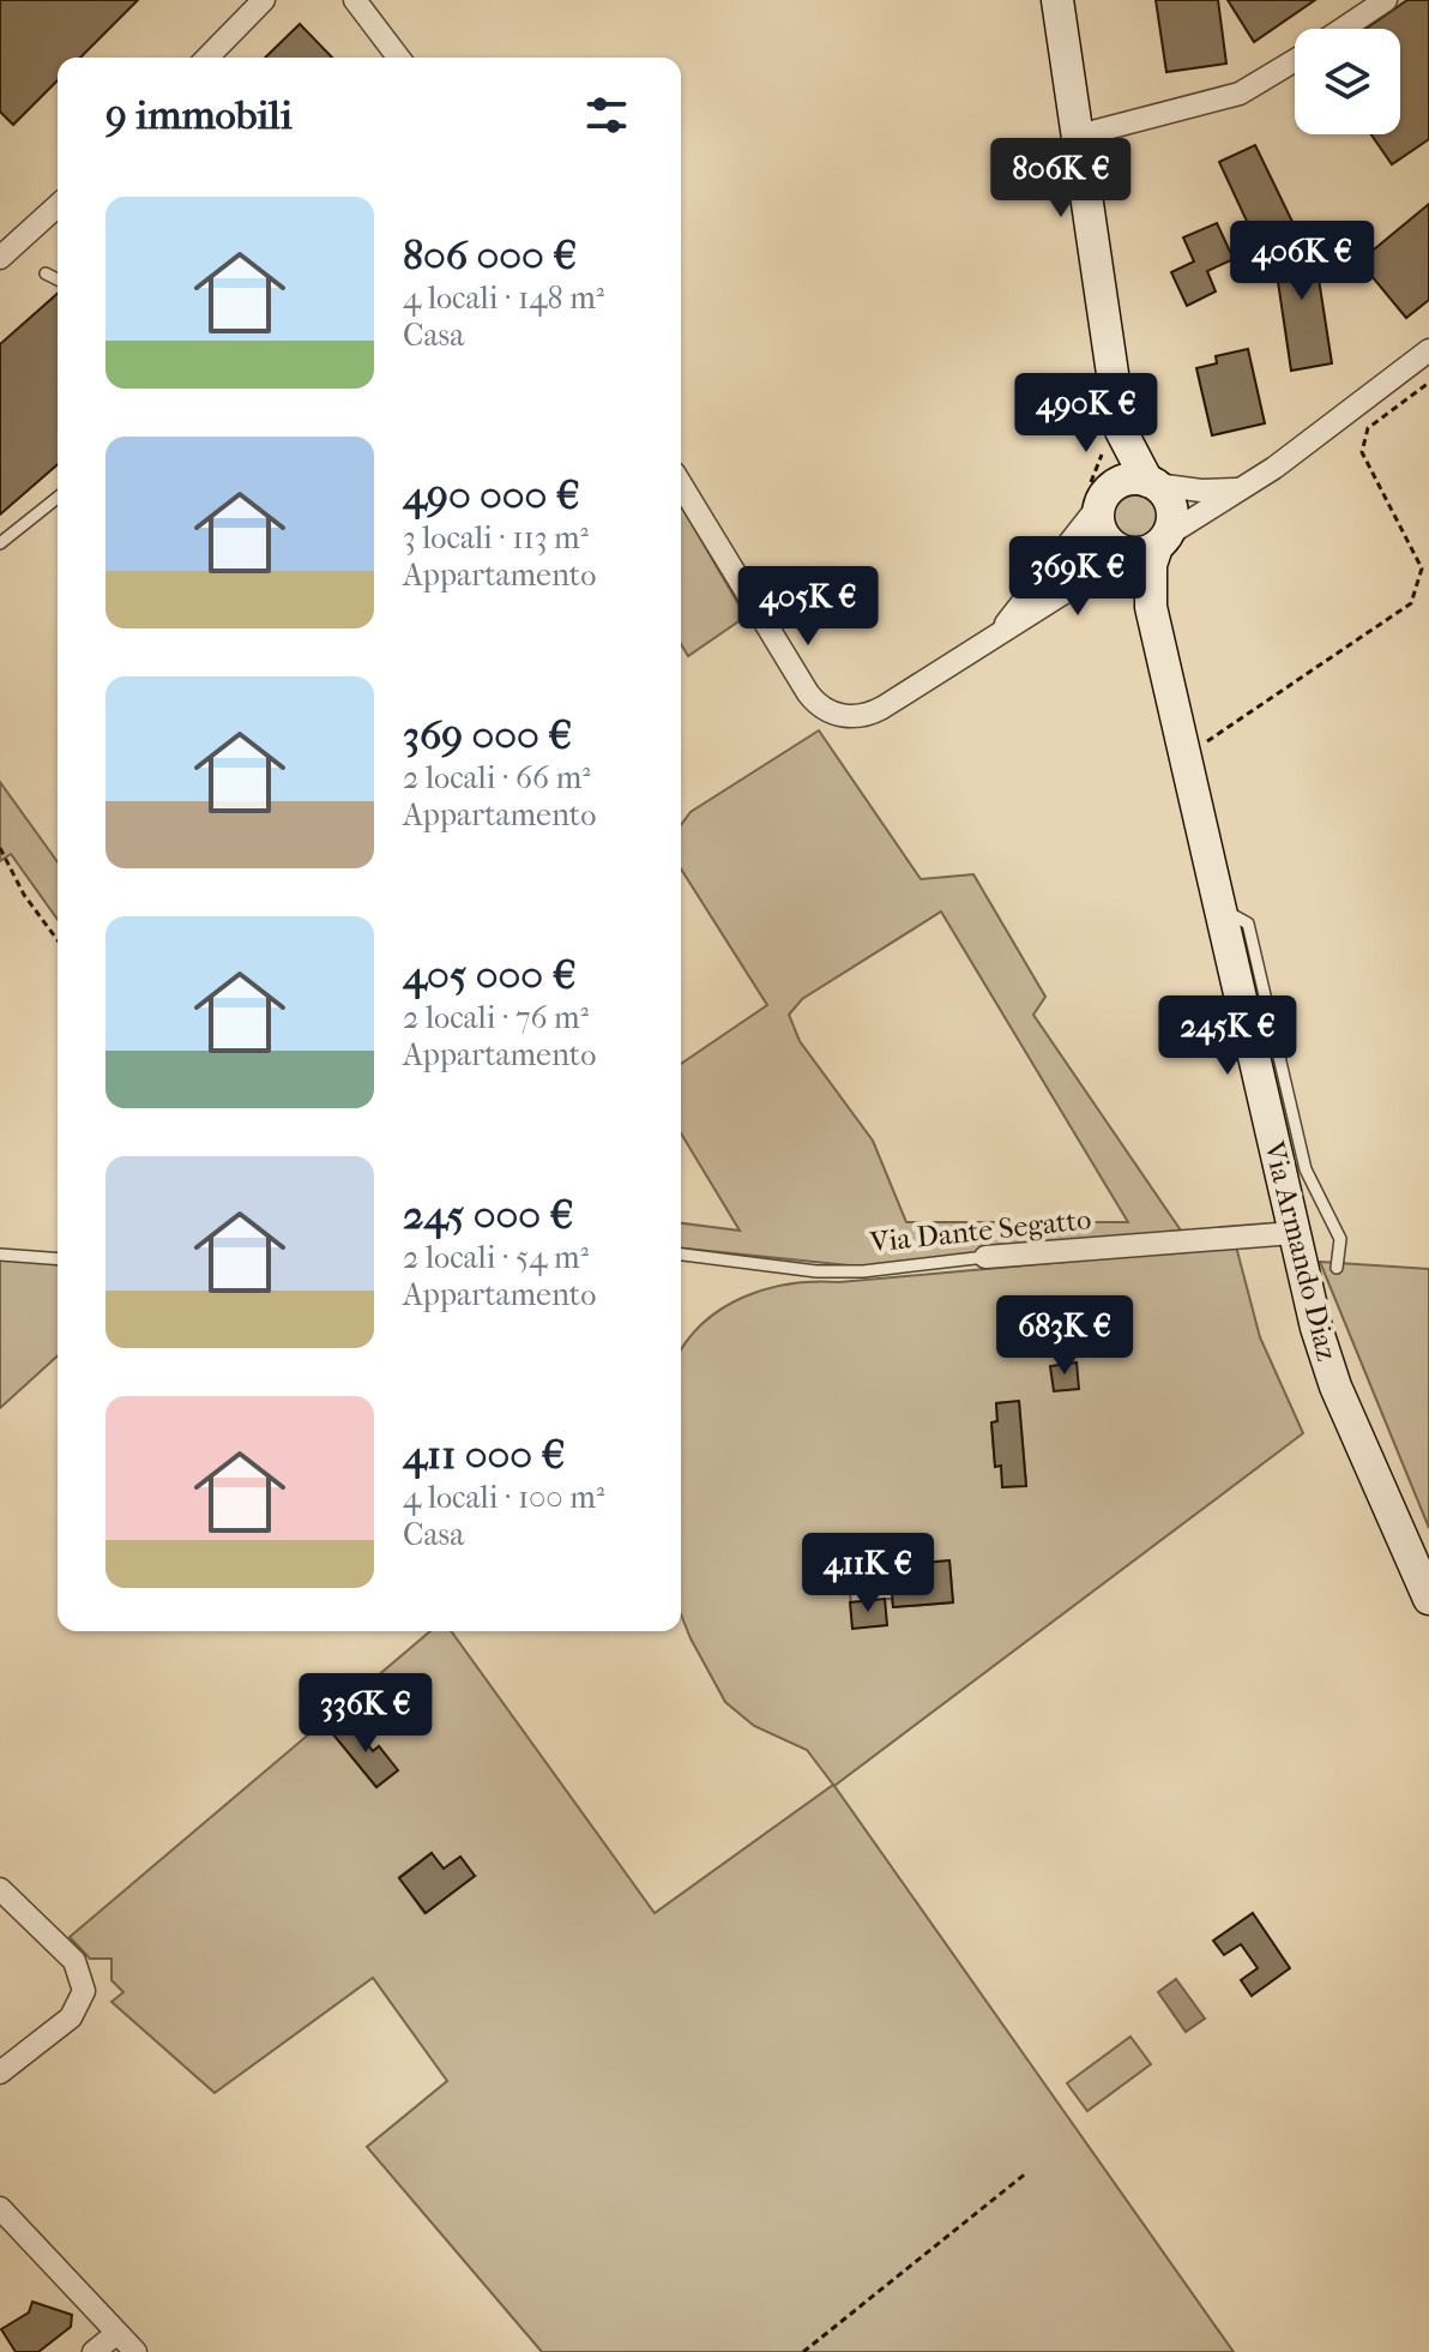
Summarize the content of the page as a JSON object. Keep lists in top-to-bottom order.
{
  "streets": {
    "street": ["Via Dante Segatto", "Via Armando Diaz"]
  },
  "crossings": [
    ["Via Dante Segatto", "Via Armando Diaz"]
  ],
  "page": {
    "heading": "9 immobili",
    "price": [
      "806K €",
      "406K €",
      "490K €",
      "369K €",
      "405K €",
      "245K €",
      "683K €",
      "411K €",
      "336K €"
    ],
    "list": [
      {
        "name": "806 000 €",
        "note": "4 locali · 148 m² · Casa"
      },
      {
        "name": "490 000 €",
        "note": "3 locali · 113 m² · Appartamento"
      },
      {
        "name": "369 000 €",
        "note": "2 locali · 66 m² · Appartamento"
      },
      {
        "name": "405 000 €",
        "note": "2 locali · 76 m² · Appartamento"
      },
      {
        "name": "245 000 €",
        "note": "2 locali · 54 m² · Appartamento"
      },
      {
        "name": "411 000 €",
        "note": "4 locali · 100 m² · Casa"
      }
    ]
  }
}
